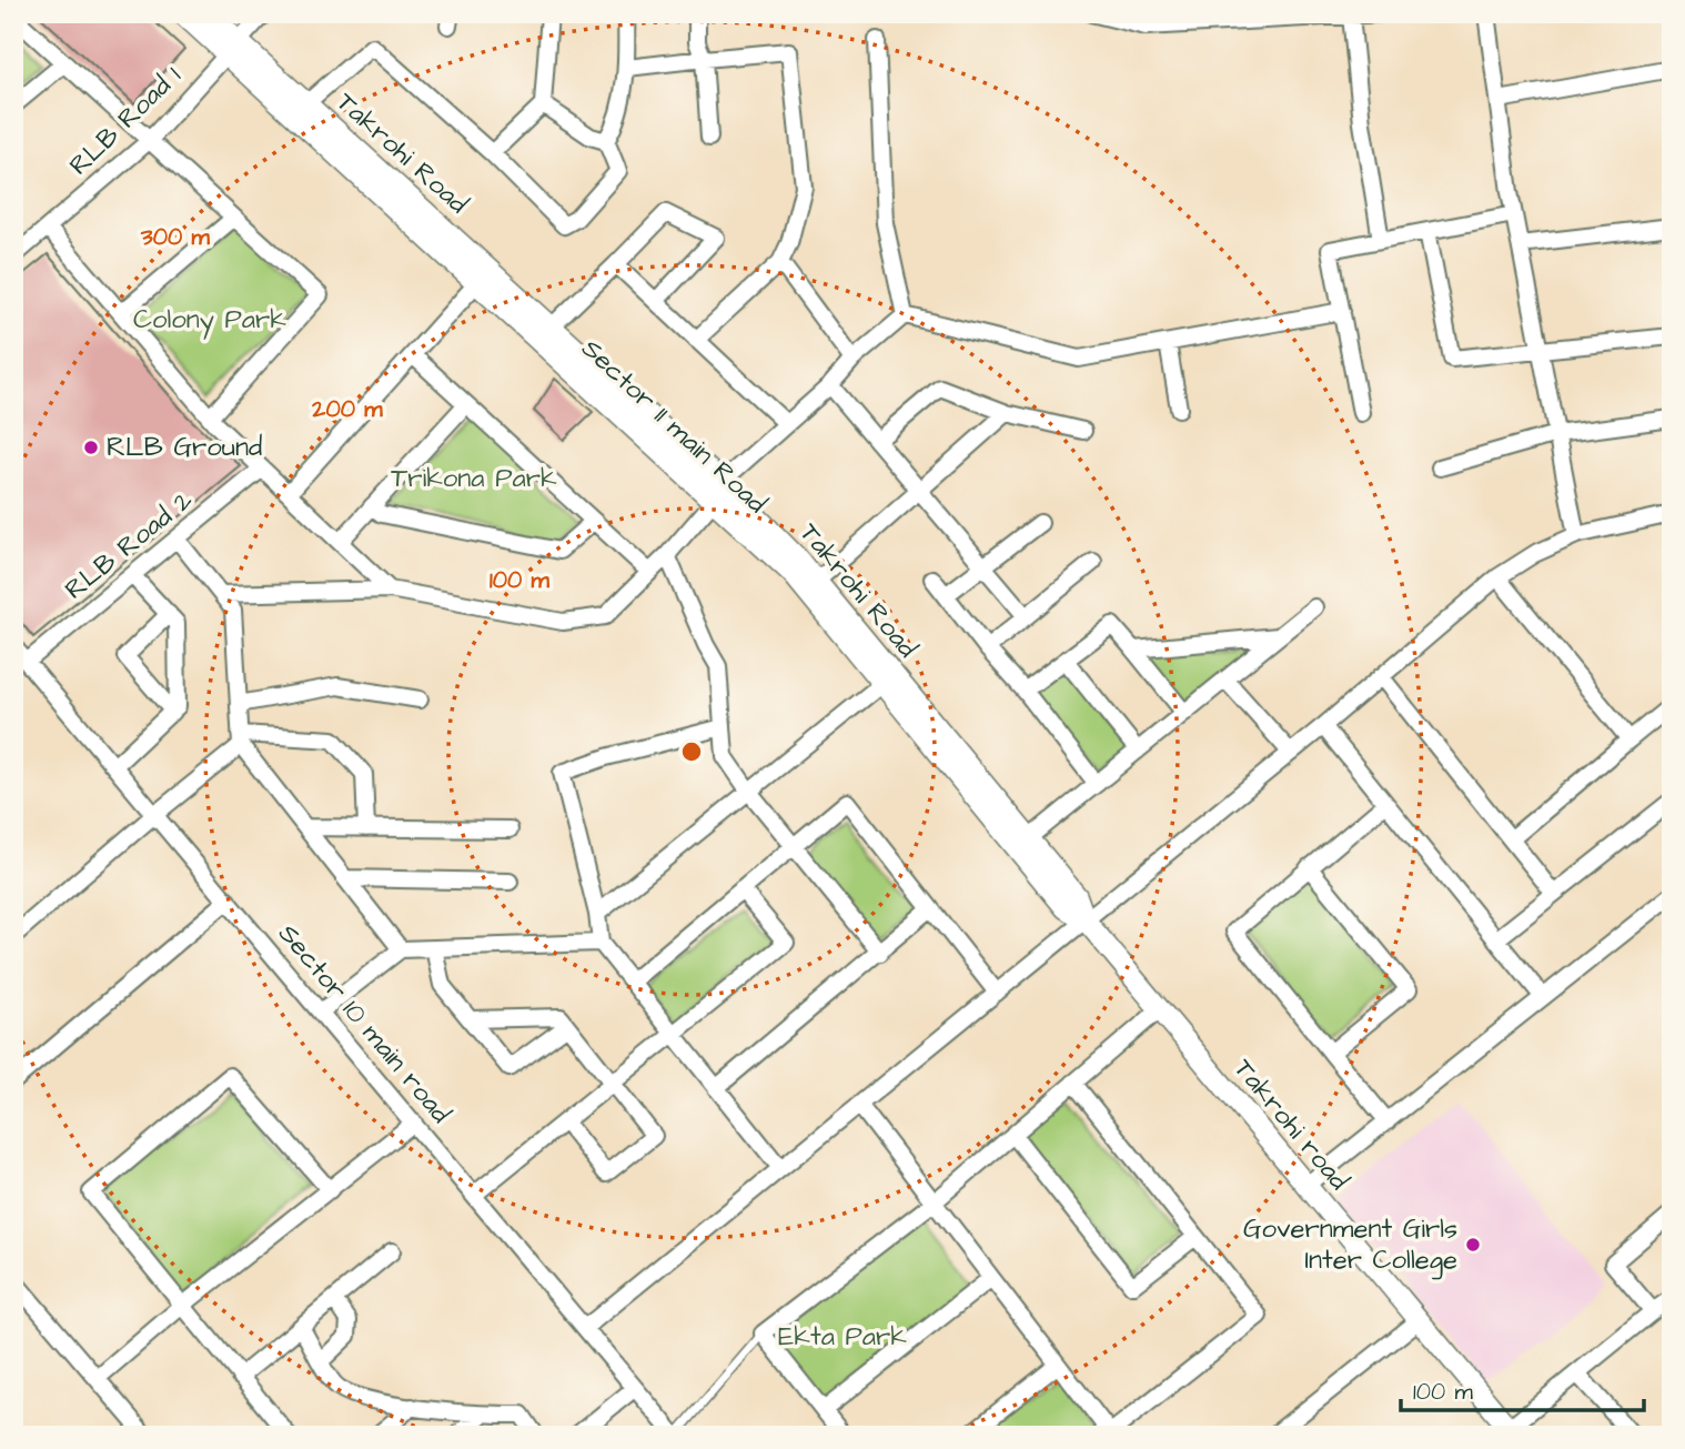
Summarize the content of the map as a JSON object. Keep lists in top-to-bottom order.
{
  "streets": {
    "street": [
      "RLB Road 1",
      "Takrohi Road",
      "Sector 11 main Road",
      "RLB Road 2",
      "Sector 10 main road",
      "Takrohi road"
    ]
  },
  "crossings": [
    ["RLB Road 1", "Takrohi Road"],
    ["RLB Road 1", "Sector 11 main Road"],
    ["Takrohi Road", "Sector 11 main Road"],
    ["Takrohi Road", "Takrohi road"],
    ["Sector 11 main Road", "Takrohi road"],
    ["RLB Road 2", "Sector 10 main road"]
  ],
  "parks": ["Colony Park", "Trikona Park", "Ekta Park"],
  "places": ["RLB Ground", "Government Girls Inter College"],
  "scale_bar": "100 m",
  "rings": ["300 m", "200 m", "100 m"]
}
